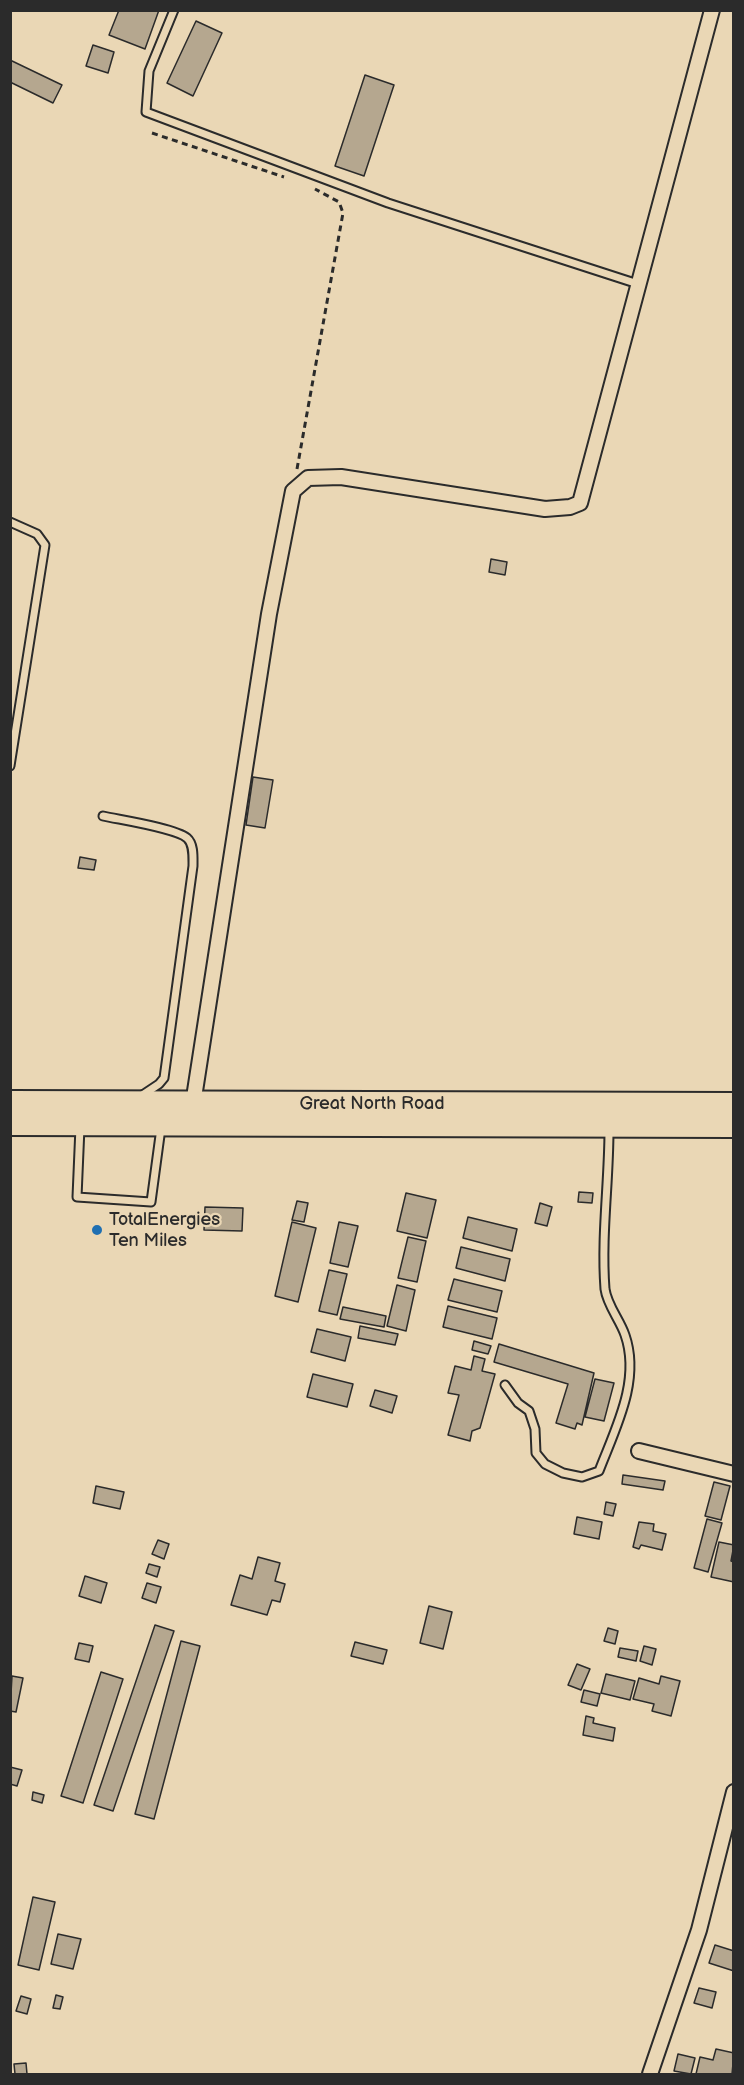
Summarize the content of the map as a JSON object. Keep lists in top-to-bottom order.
{
  "streets": {
    "highway": ["Great North Road"]
  },
  "places": ["TotalEnergies Ten Miles"]
}
